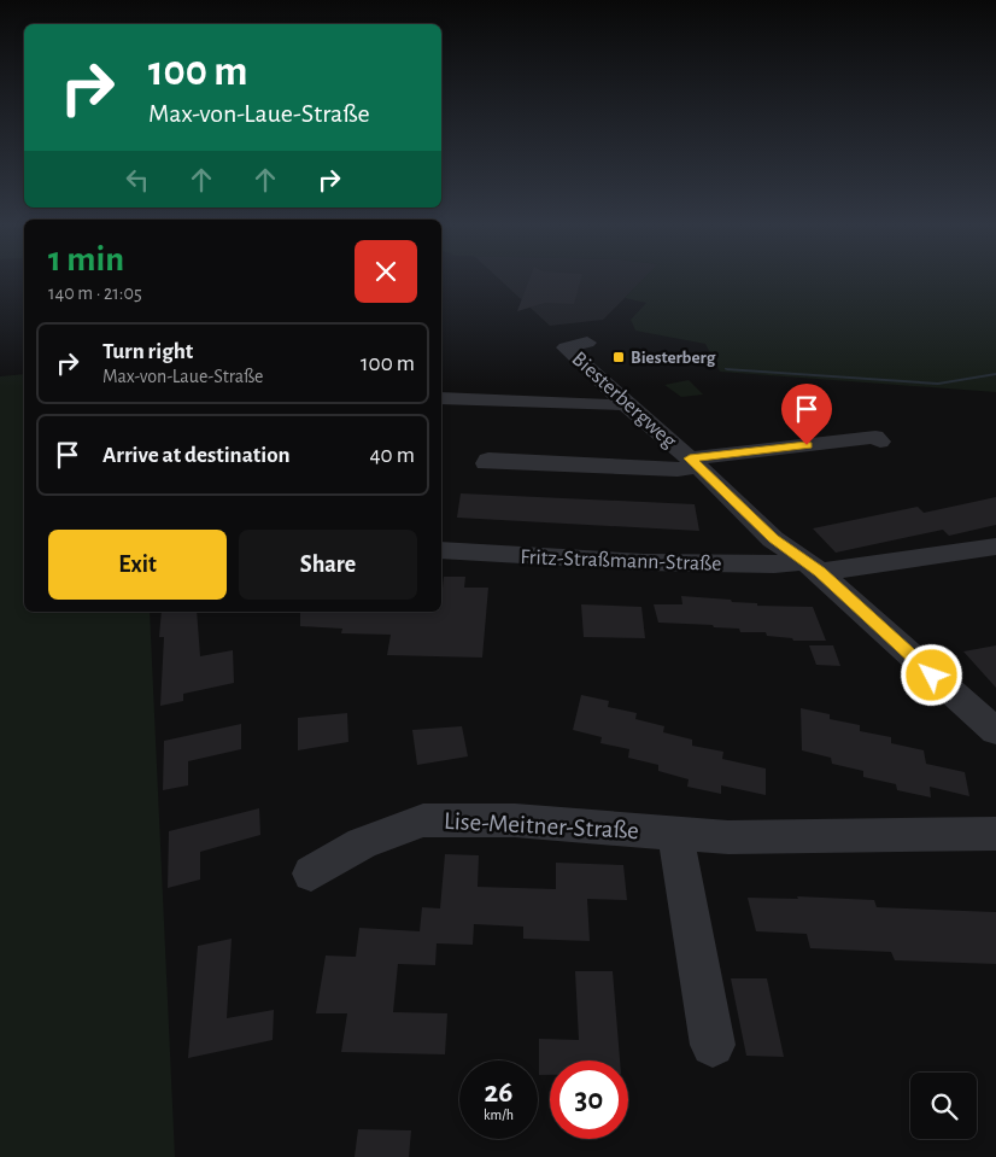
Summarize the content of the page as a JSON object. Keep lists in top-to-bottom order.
{
  "streets": {
    "street": ["Biesterbergweg", "Fritz-Straßmann-Straße", "Lise-Meitner-Straße"]
  },
  "crossings": [
    ["Biesterbergweg", "Fritz-Straßmann-Straße"]
  ],
  "places": {
    "transit": ["Biesterberg"]
  },
  "page": {
    "turn": ["100 m", "Max-von-Laue-Straße"],
    "heading": ["1 min", "140 m · 21:05"],
    "list": [
      {
        "name": "Turn right",
        "note": "Max-von-Laue-Straße",
        "value": "100 m"
      },
      {
        "name": "Arrive at destination",
        "value": "40 m"
      }
    ],
    "buttons": ["Exit", "Share"],
    "speed": "26 km/h",
    "limit": "30"
  }
}
